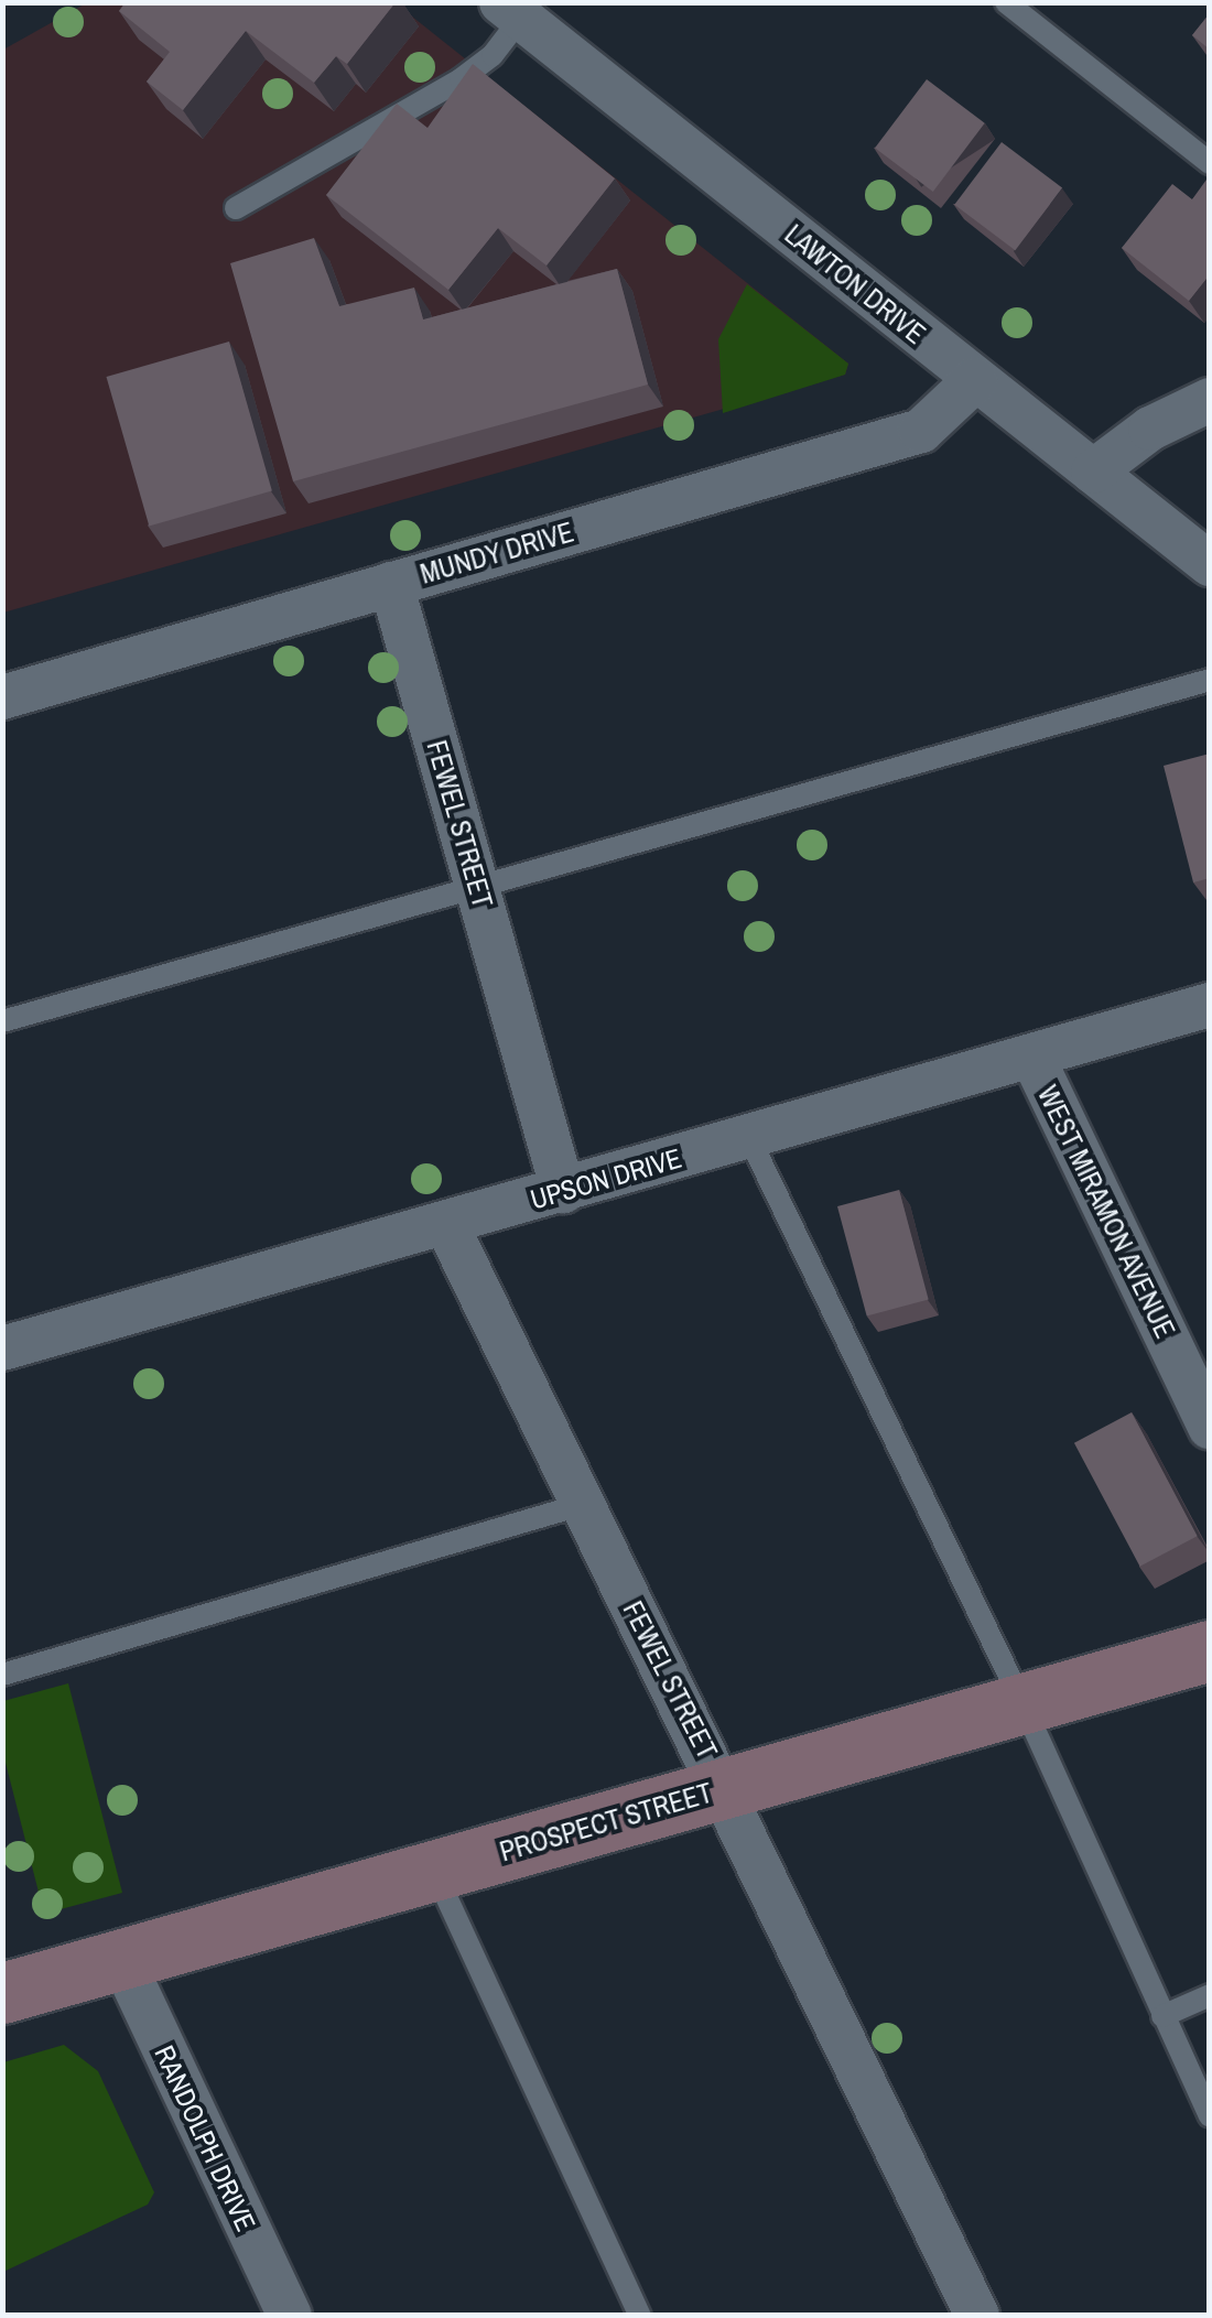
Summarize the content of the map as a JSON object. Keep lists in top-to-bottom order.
{
  "streets": {
    "street": [
      "LAWTON DRIVE",
      "MUNDY DRIVE",
      "FEWEL STREET",
      "UPSON DRIVE",
      "WEST MIRAMON AVENUE",
      "PROSPECT STREET",
      "RANDOLPH DRIVE"
    ]
  },
  "crossings": [
    ["LAWTON DRIVE", "MUNDY DRIVE"],
    ["MUNDY DRIVE", "FEWEL STREET"],
    ["FEWEL STREET", "UPSON DRIVE"],
    ["FEWEL STREET", "PROSPECT STREET"],
    ["UPSON DRIVE", "WEST MIRAMON AVENUE"],
    ["PROSPECT STREET", "RANDOLPH DRIVE"]
  ]
}
